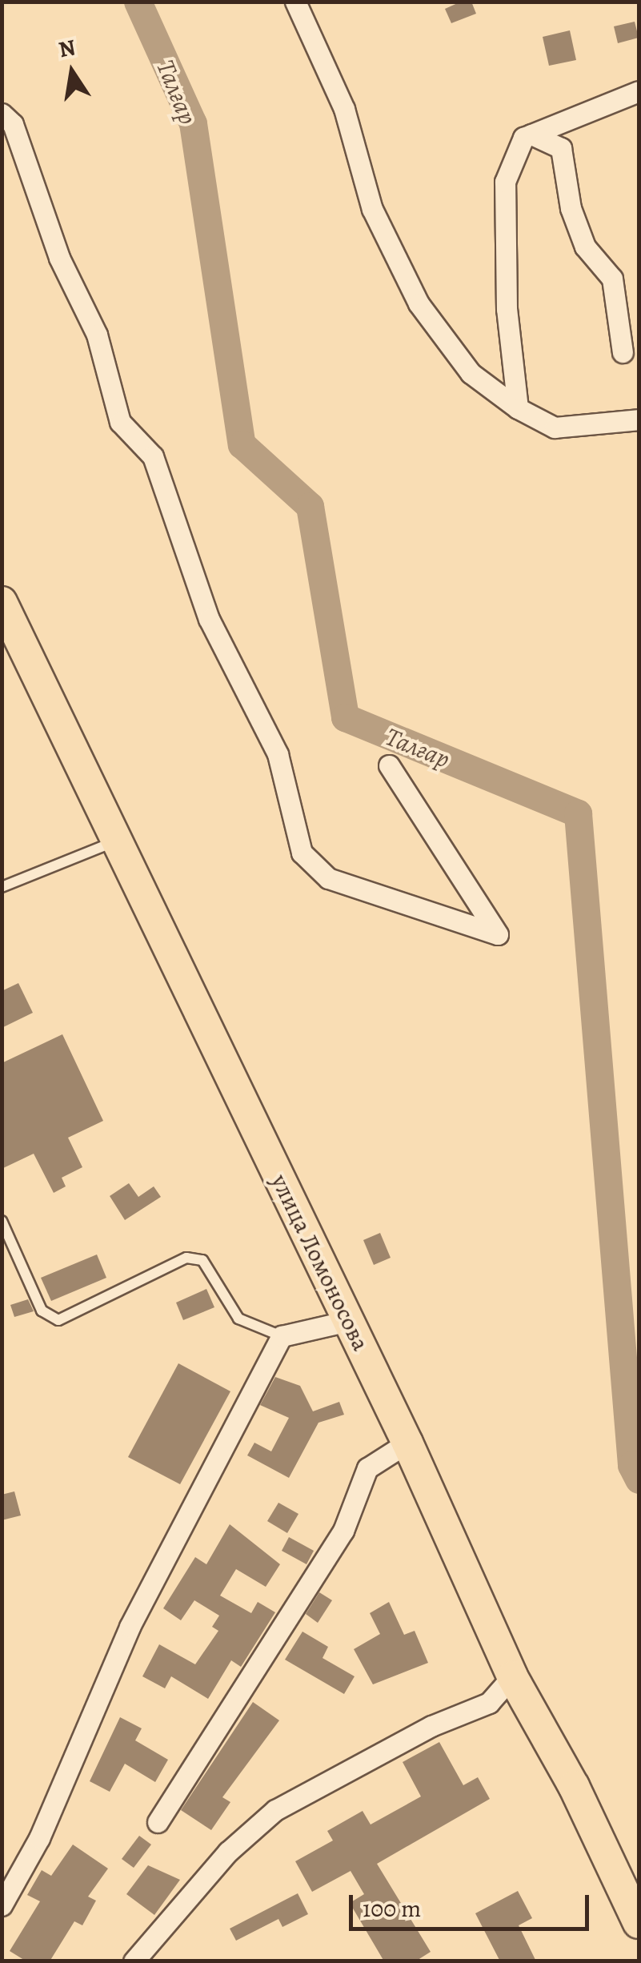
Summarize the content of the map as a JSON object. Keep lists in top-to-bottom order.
{
  "streets": {
    "main road": ["улица Ломоносова"]
  },
  "water": ["Талғар"],
  "scale_bar": "100 m",
  "north": "top"
}
